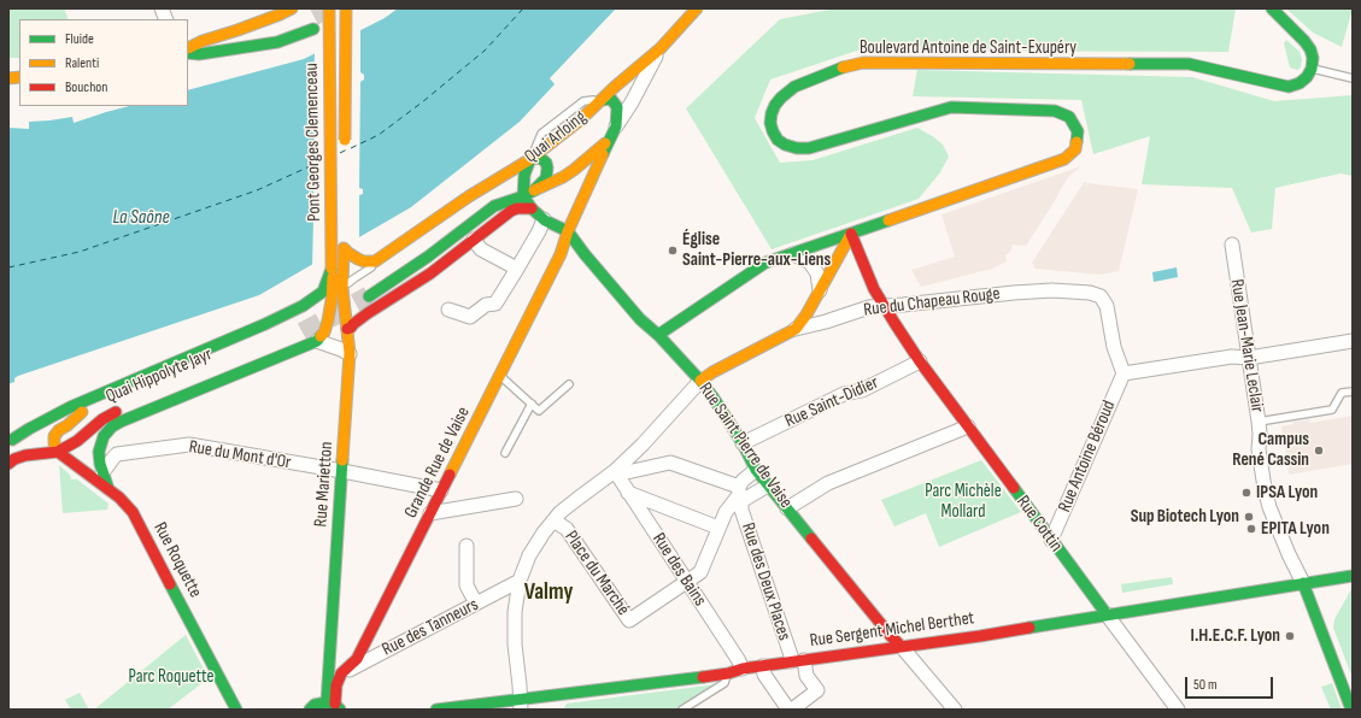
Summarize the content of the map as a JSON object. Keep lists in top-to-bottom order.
{
  "streets": {
    "main road": [
      "Boulevard Antoine de Saint-Exupéry",
      "Quai Arloing",
      "Pont Georges Clemenceau",
      "Rue du Chapeau Rouge",
      "Quai Hippolyte Jayr",
      "Rue Saint Pierre de Vaise",
      "Grande Rue de Vaise",
      "Rue Marietton",
      "Rue Cottin",
      "Rue Roquette",
      "Rue Sergent Michel Berthet"
    ],
    "street": [
      "Rue Jean-Marie Leclair",
      "Rue Saint-Didier",
      "Rue du Mont d'Or",
      "Rue Antoine Béroud",
      "Rue des Bains",
      "Place du Marché",
      "Rue des Deux Places",
      "Rue des Tanneurs"
    ]
  },
  "crossings": [
    ["Boulevard Antoine de Saint-Exupéry", "Rue Saint Pierre de Vaise"],
    ["Boulevard Antoine de Saint-Exupéry", "Rue Cottin"],
    ["Quai Arloing", "Rue Saint Pierre de Vaise"],
    ["Quai Arloing", "Grande Rue de Vaise"],
    ["Rue du Chapeau Rouge", "Rue Saint Pierre de Vaise"],
    ["Rue du Chapeau Rouge", "Rue Antoine Béroud"],
    ["Rue du Chapeau Rouge", "Rue Cottin"],
    ["Rue du Chapeau Rouge", "Rue des Bains"],
    ["Rue du Chapeau Rouge", "Place du Marché"],
    ["Rue Jean-Marie Leclair", "Rue Sergent Michel Berthet"],
    ["Quai Hippolyte Jayr", "Rue Roquette"],
    ["Rue Saint-Didier", "Rue Saint Pierre de Vaise"],
    ["Rue Saint-Didier", "Rue Cottin"],
    ["Rue Saint Pierre de Vaise", "Grande Rue de Vaise"],
    ["Rue Saint Pierre de Vaise", "Rue Sergent Michel Berthet"],
    ["Rue du Mont d'Or", "Grande Rue de Vaise"],
    ["Rue du Mont d'Or", "Rue Marietton"],
    ["Rue Antoine Béroud", "Rue Cottin"],
    ["Grande Rue de Vaise", "Rue des Tanneurs"],
    ["Rue Cottin", "Rue Sergent Michel Berthet"],
    ["Rue des Bains", "Place du Marché"],
    ["Rue des Bains", "Rue Sergent Michel Berthet"],
    ["Place du Marché", "Rue des Tanneurs"],
    ["Place du Marché", "Rue Sergent Michel Berthet"],
    ["Rue des Deux Places", "Rue Sergent Michel Berthet"]
  ],
  "districts": ["Valmy"],
  "water": ["La Saône"],
  "parks": ["Parc Michèle Mollard", "Parc Roquette"],
  "places": [
    "Église Saint-Pierre-aux-Liens",
    "Campus René Cassin",
    "IPSA Lyon",
    "Sup Biotech Lyon",
    "EPITA Lyon",
    "I.H.E.C.F. Lyon"
  ],
  "legend": ["Fluide", "Ralenti", "Bouchon"],
  "scale_bar": "50 m"
}
